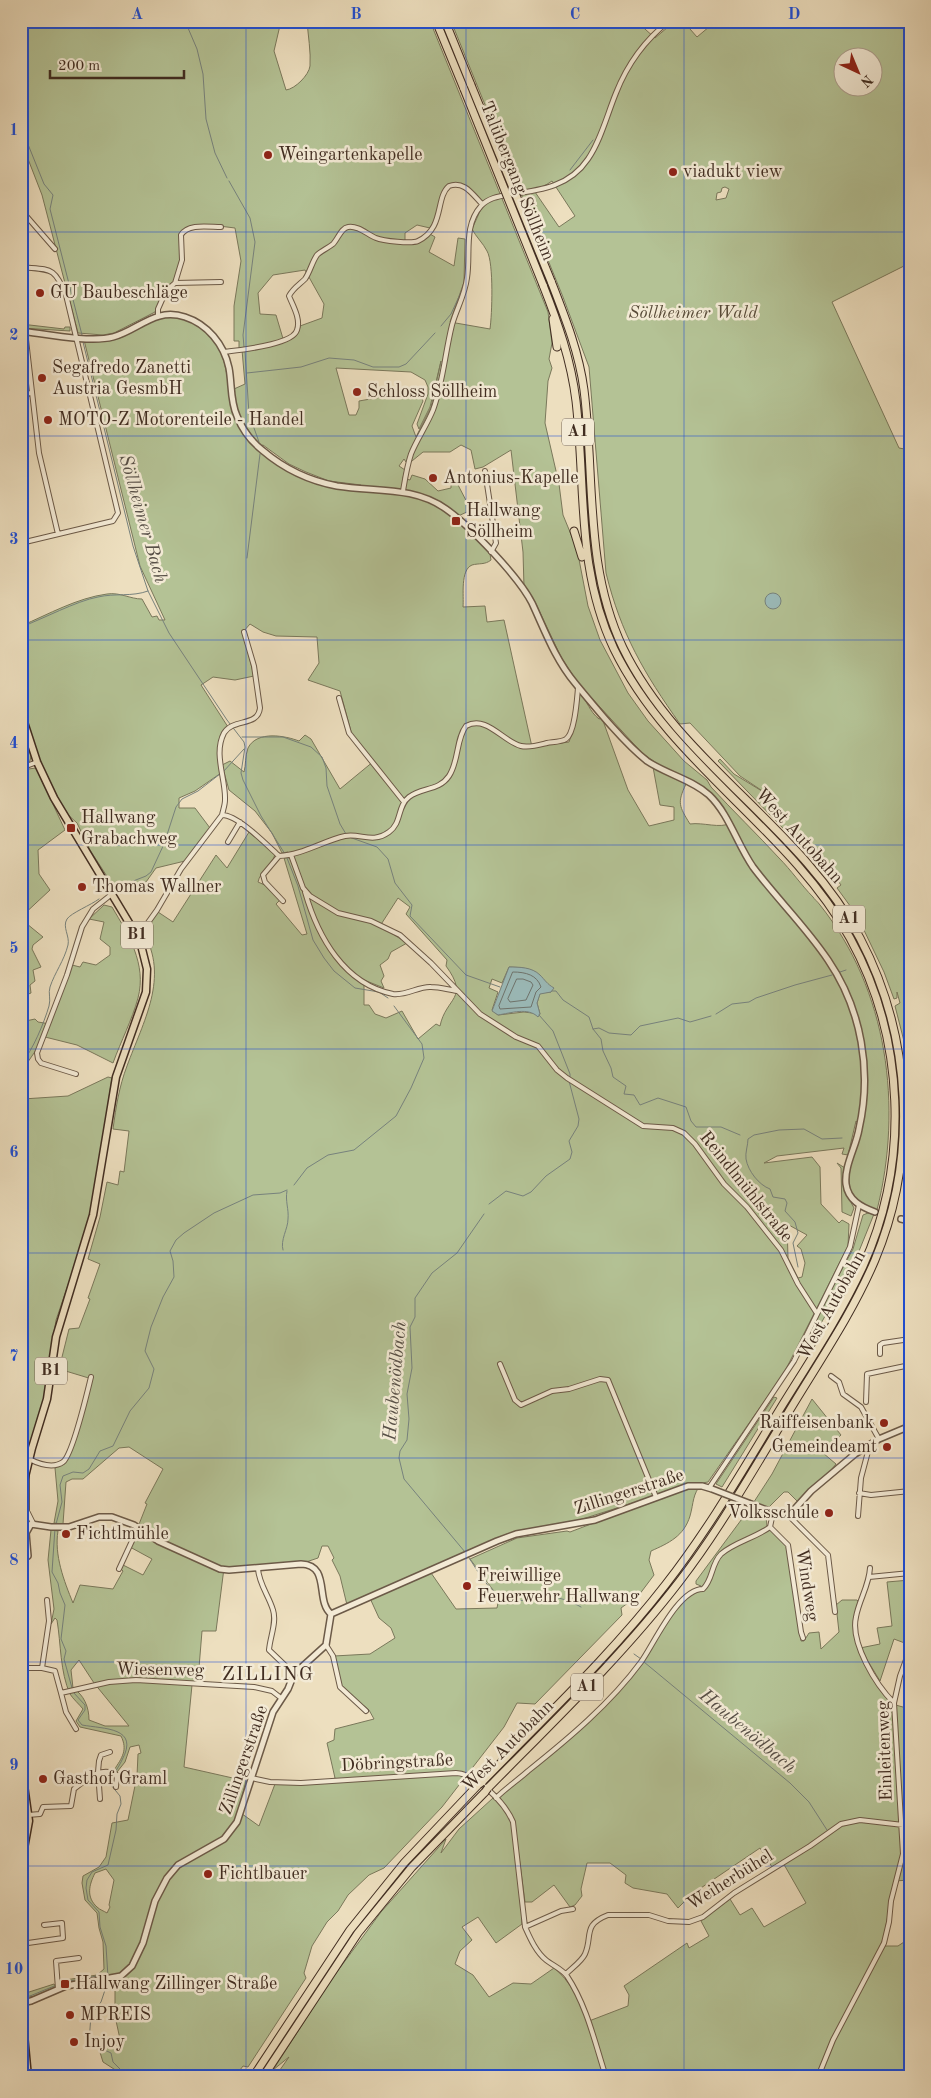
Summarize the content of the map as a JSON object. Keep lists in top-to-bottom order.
{
  "streets": {
    "highway": ["Talübergang Söllheim", "A1", "West Autobahn"],
    "main road": ["B1"],
    "street": [
      "Reindlmühlstraße",
      "Zillingerstraße",
      "Windweg",
      "Wiesenweg",
      "Einleitenweg",
      "Döbringstraße",
      "Weiherbühel"
    ]
  },
  "crossings": [
    ["Talübergang Söllheim", "A1"],
    ["Talübergang Söllheim", "West Autobahn"],
    ["Zillingerstraße", "Wiesenweg"],
    ["Zillingerstraße", "Döbringstraße"],
    ["Einleitenweg", "Weiherbühel"],
    ["Döbringstraße", "Weiherbühel"]
  ],
  "districts": ["ZILLING"],
  "water": ["Söllheimer Bach", "Haubenödbach"],
  "parks": ["Söllheimer Wald"],
  "places": {
    "other": [
      "Weingartenkapelle",
      "viadukt view",
      "GU Baubeschläge",
      "Segafredo Zanetti Austria GesmbH",
      "Schloss Söllheim",
      "MOTO-Z Motorenteile - Handel",
      "Antonius-Kapelle",
      "Thomas Wallner",
      "Raiffeisenbank",
      "Gemeindeamt",
      "Volksschule",
      "Fichtlmühle",
      "Freiwillige Feuerwehr Hallwang",
      "Gasthof Graml",
      "Fichtlbauer",
      "MPREIS",
      "Injoy"
    ],
    "transit": ["Hallwang Söllheim", "Hallwang Grabachweg", "Hallwang Zillinger Straße"]
  },
  "scale_bar": "200 m",
  "north": "bottom right",
  "grid": {
    "columns": [
      "A",
      "B",
      "C",
      "D"
    ],
    "rows": [
      "1",
      "2",
      "3",
      "4",
      "5",
      "6",
      "7",
      "8",
      "9",
      "10"
    ]
  }
}
